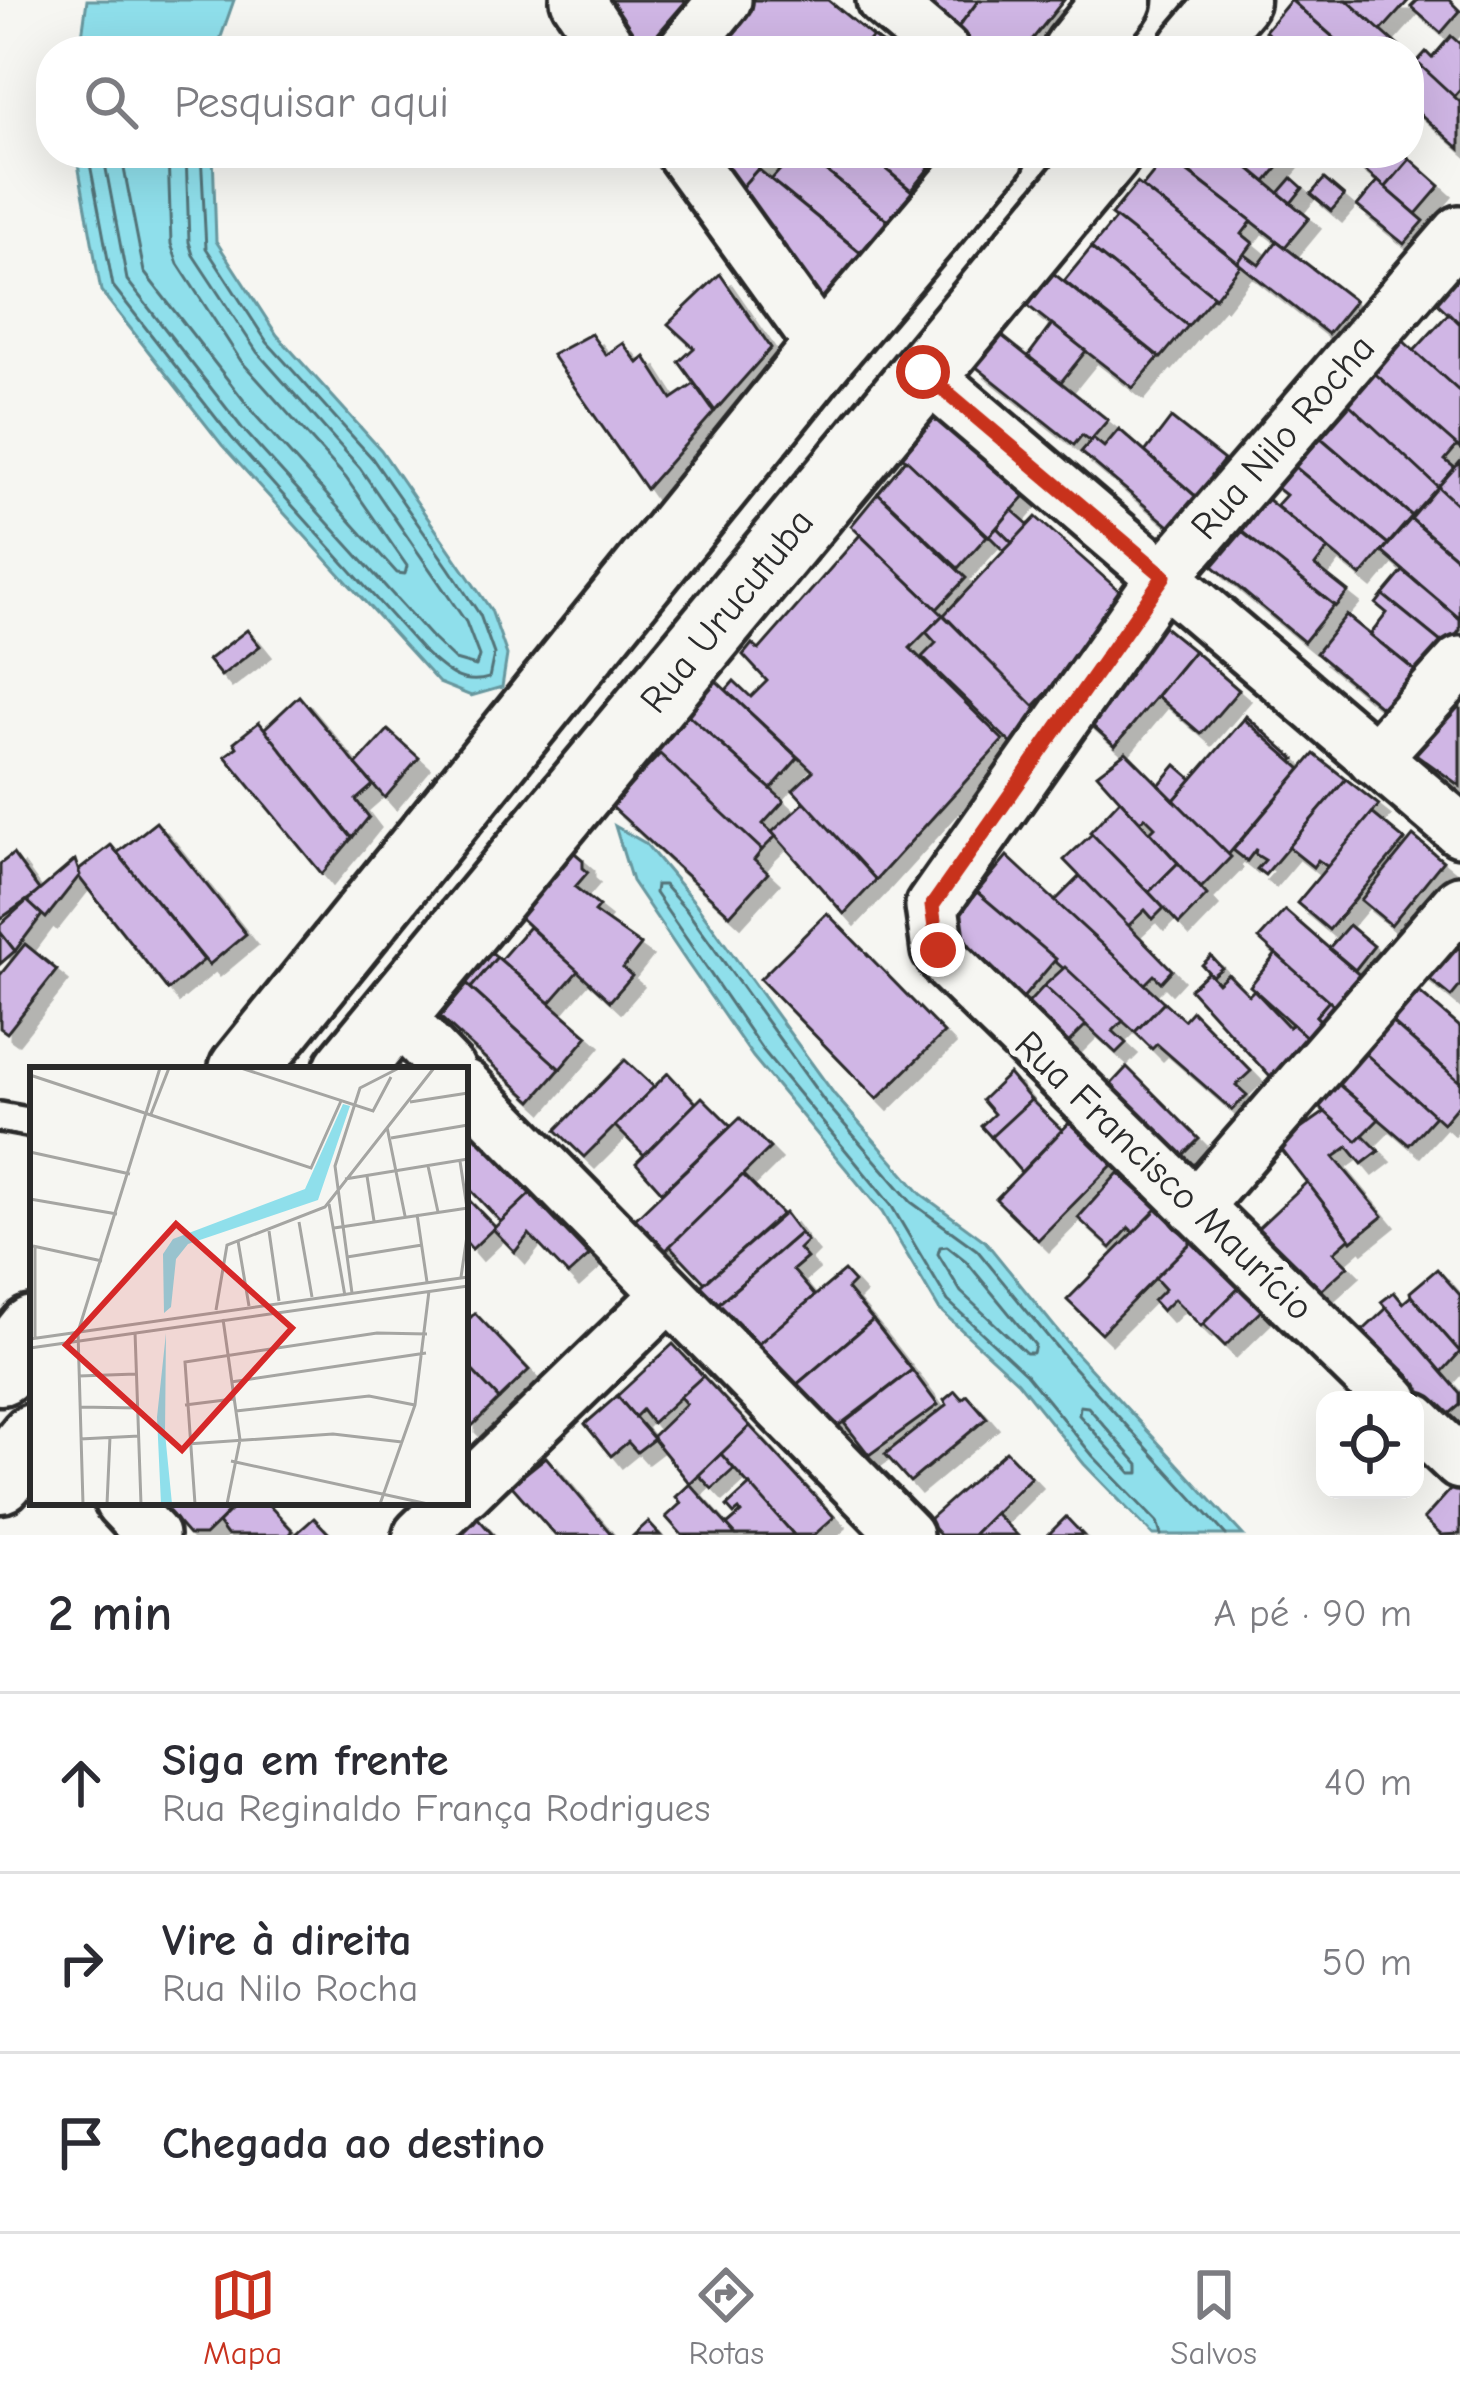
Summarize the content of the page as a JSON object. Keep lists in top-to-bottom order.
{
  "streets": {
    "street": ["Rua Nilo Rocha", "Rua Urucutuba", "Rua Francisco Maurício"]
  },
  "crossings": [
    ["Rua Nilo Rocha", "Rua Francisco Maurício"]
  ],
  "page": {
    "search": "Pesquisar aqui",
    "heading": ["2 min", "A pé · 90 m"],
    "list": [
      ["Siga em frente", "Rua Reginaldo França Rodrigues", "40 m"],
      ["Vire à direita", "Rua Nilo Rocha", "50 m"],
      "Chegada ao destino"
    ],
    "nav": ["Mapa", "Rotas", "Salvos"]
  }
}
